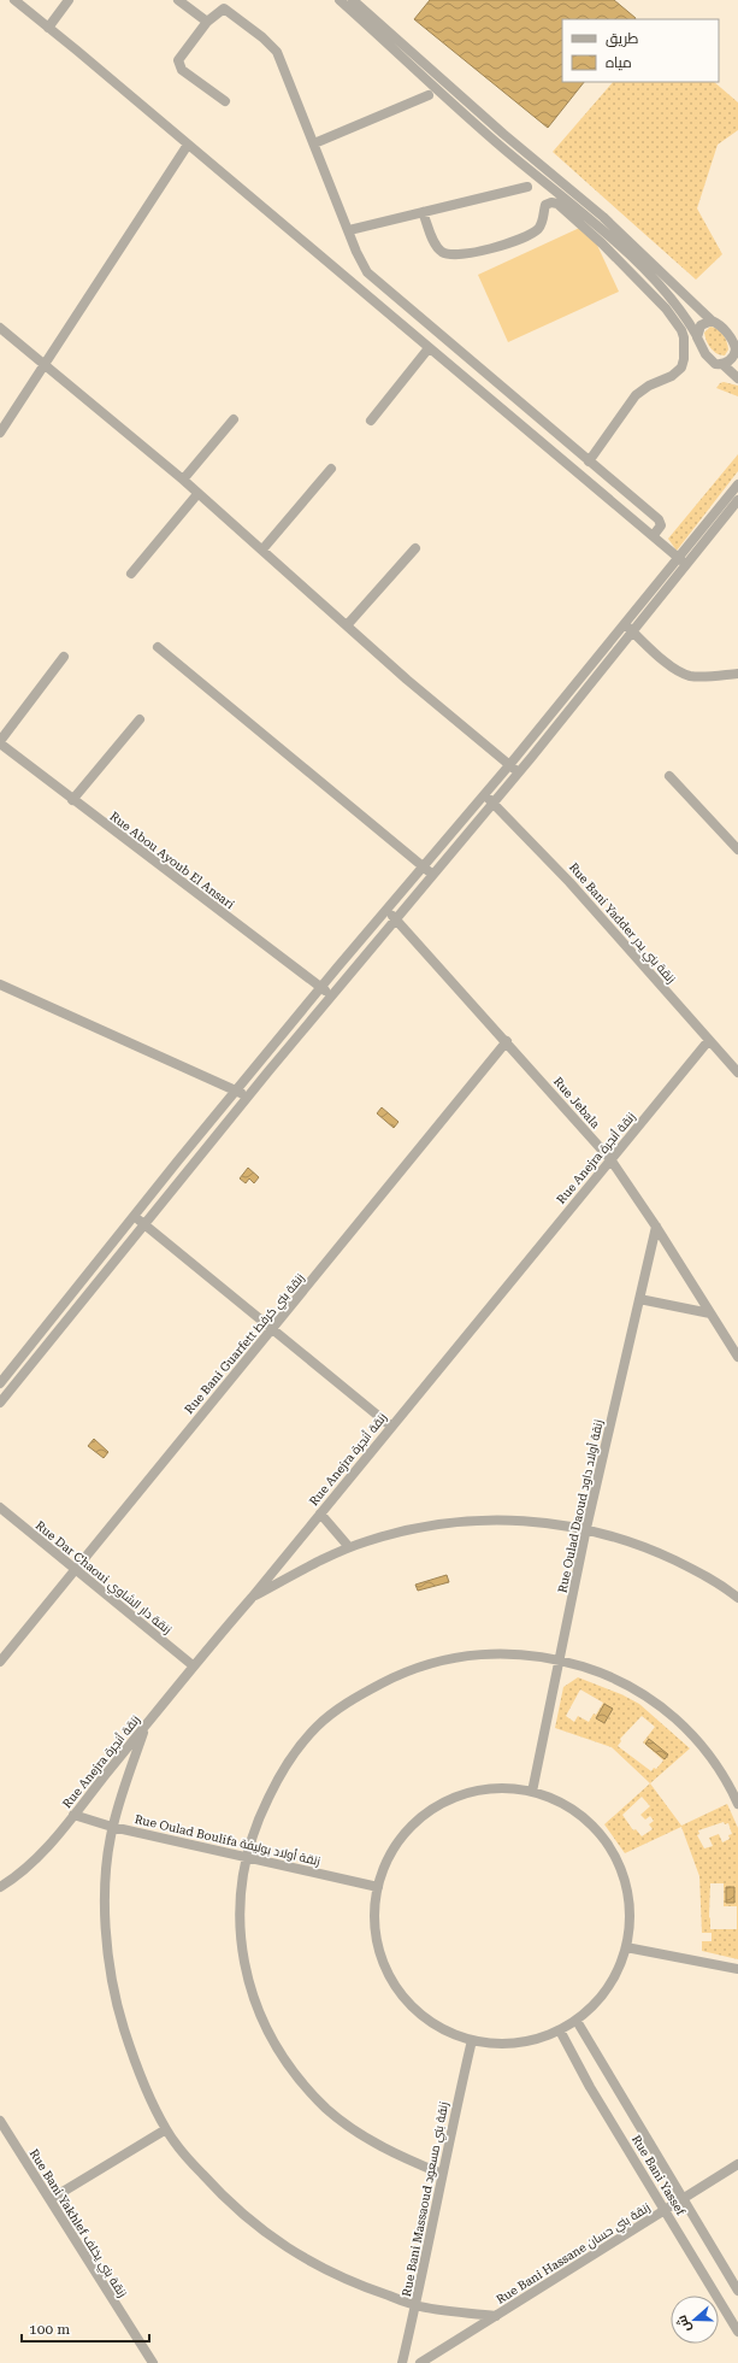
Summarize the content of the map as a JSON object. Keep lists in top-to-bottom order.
{
  "streets": {
    "street": [
      "Rue Abou Ayoub El Ansari",
      "Rue Bani Yadder زنقة بني يدر",
      "Rue Jebala",
      "Rue Anejra زنقة أنجرة",
      "Rue Bani Guarfett زنقة بني كرفط",
      "Rue Oulad Daoud زنقة أولاد داود",
      "Rue Dar Chaoui زنقة دار الشاوي",
      "Rue Oulad Boulifa زنقة أولاد بوليفة",
      "Rue Bani Yassef",
      "Rue Bani Massaoud زنقة بني مسعود",
      "Rue Bani Yakhlef زنقة بني يخلف",
      "Rue Bani Hassane زنقة بني حسان"
    ]
  },
  "crossings": [
    ["Rue Bani Yadder زنقة بني يدر", "Rue Anejra زنقة أنجرة"],
    ["Rue Jebala", "Rue Anejra زنقة أنجرة"],
    ["Rue Jebala", "Rue Bani Guarfett زنقة بني كرفط"],
    ["Rue Jebala", "Rue Oulad Daoud زنقة أولاد داود"],
    ["Rue Anejra زنقة أنجرة", "Rue Dar Chaoui زنقة دار الشاوي"],
    ["Rue Anejra زنقة أنجرة", "Rue Oulad Boulifa زنقة أولاد بوليفة"],
    ["Rue Bani Guarfett زنقة بني كرفط", "Rue Dar Chaoui زنقة دار الشاوي"],
    ["Rue Bani Yassef", "Rue Bani Hassane زنقة بني حسان"]
  ],
  "legend": ["طريق", "مياه"],
  "scale_bar": "100 m",
  "north": "left"
}
